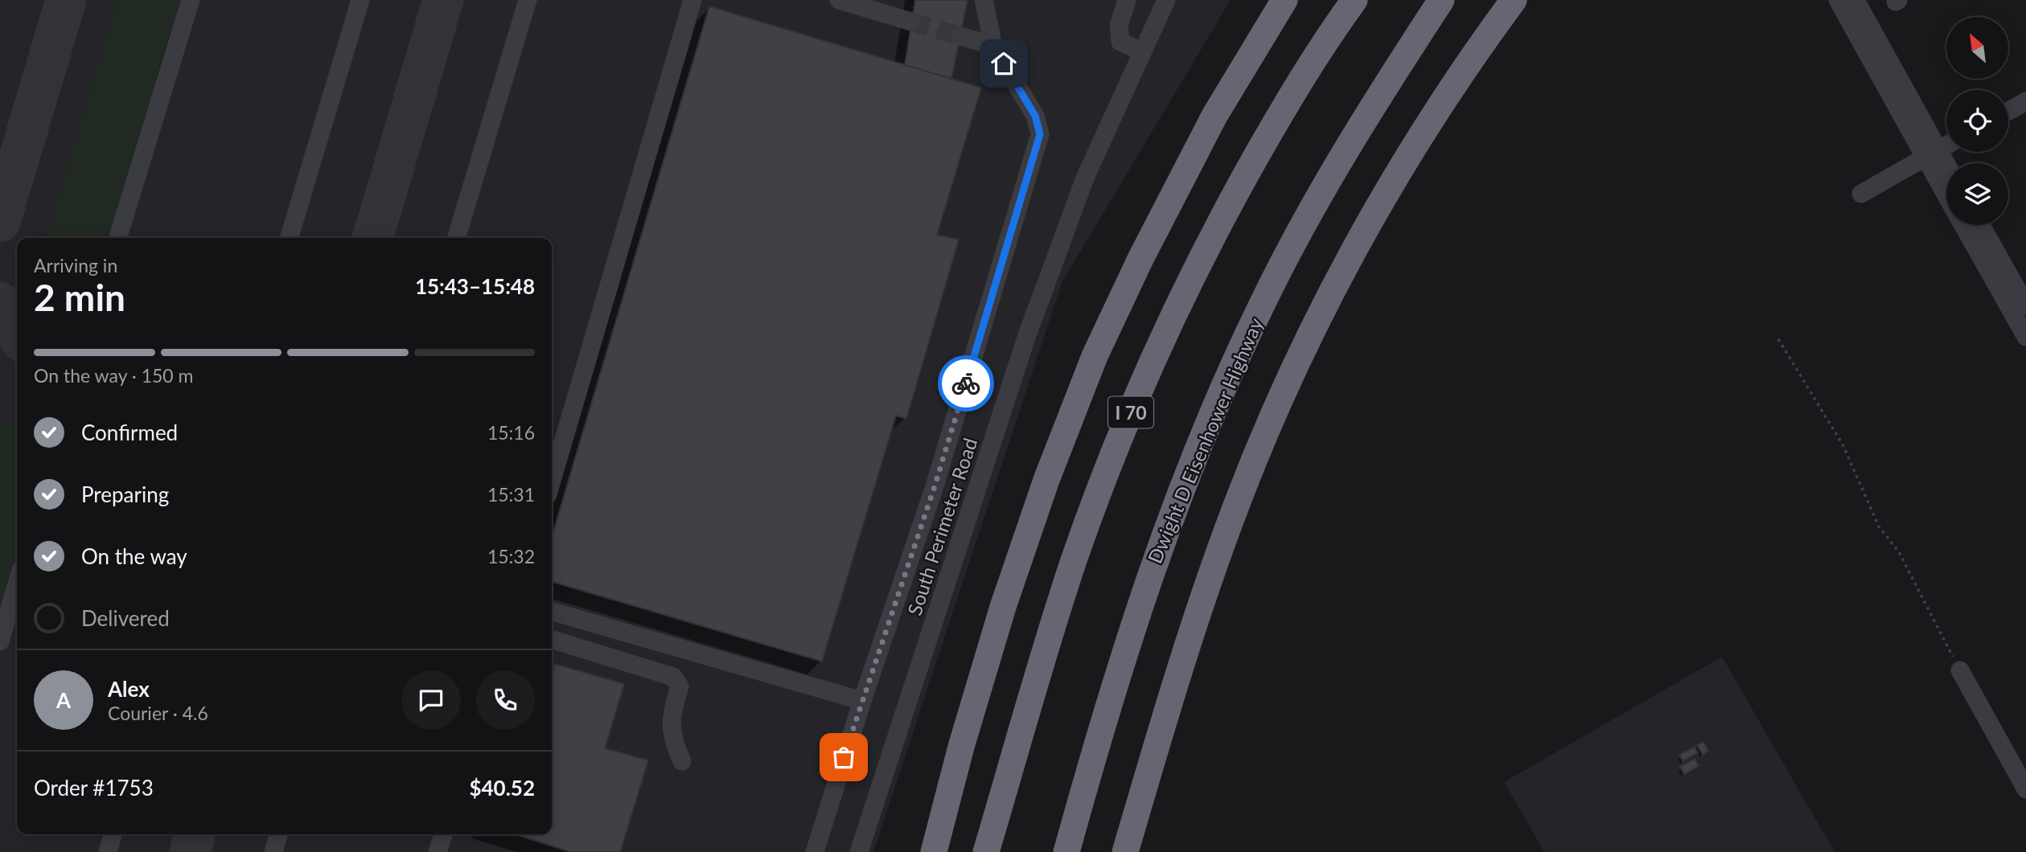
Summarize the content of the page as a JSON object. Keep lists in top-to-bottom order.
{
  "streets": {
    "highway": ["I 70", "Dwight D Eisenhower Highway"],
    "street": ["South Perimeter Road"]
  },
  "north": "top left",
  "page": {
    "heading": ["2 min", "Arriving in", "15:43–15:48"],
    "panel": [
      "Alex",
      "Courier · 4.6",
      "Order #1753",
      "$40.52"
    ],
    "bar": "On the way · 150 m",
    "list": [
      ["Confirmed", "15:16"],
      ["Preparing", "15:31"],
      ["On the way", "15:32"],
      "Delivered"
    ],
    "round": "A"
  }
}
